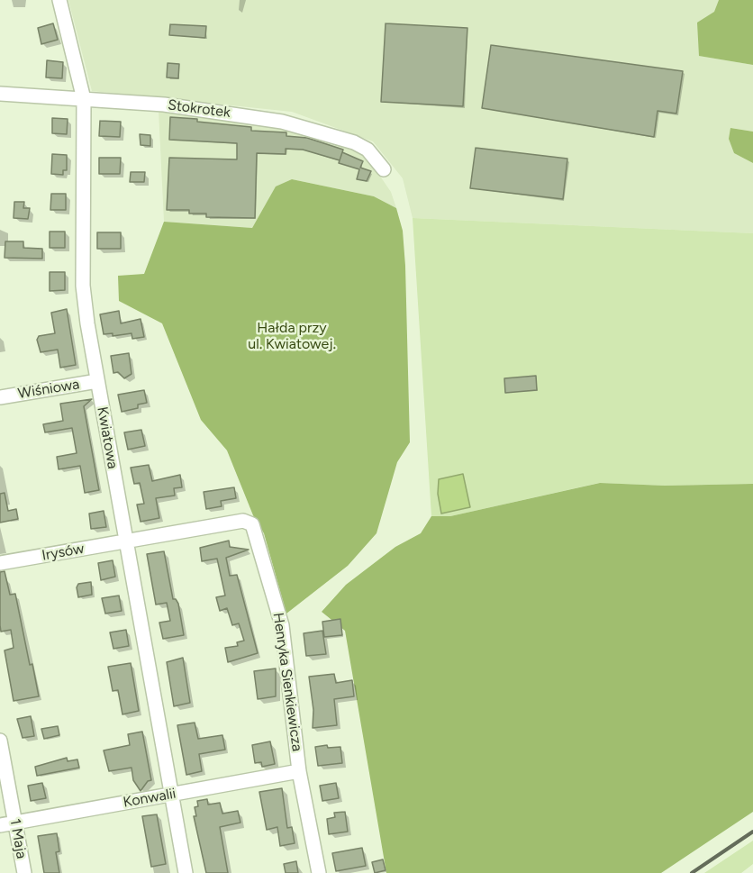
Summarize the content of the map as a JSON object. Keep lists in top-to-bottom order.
{
  "streets": {
    "street": [
      "Stokrotek",
      "Wiśniowa",
      "Kwiatowa",
      "Irysów",
      "Henryka Sienkiewicza",
      "Konwalii",
      "1 Maja"
    ]
  },
  "crossings": [
    ["Stokrotek", "Kwiatowa"],
    ["Wiśniowa", "Kwiatowa"],
    ["Kwiatowa", "Irysów"],
    ["Kwiatowa", "Henryka Sienkiewicza"],
    ["Kwiatowa", "Konwalii"],
    ["Irysów", "Henryka Sienkiewicza"],
    ["Henryka Sienkiewicza", "Konwalii"],
    ["Konwalii", "1 Maja"]
  ],
  "parks": ["Hałda przy ul. Kwiatowej."]
}
